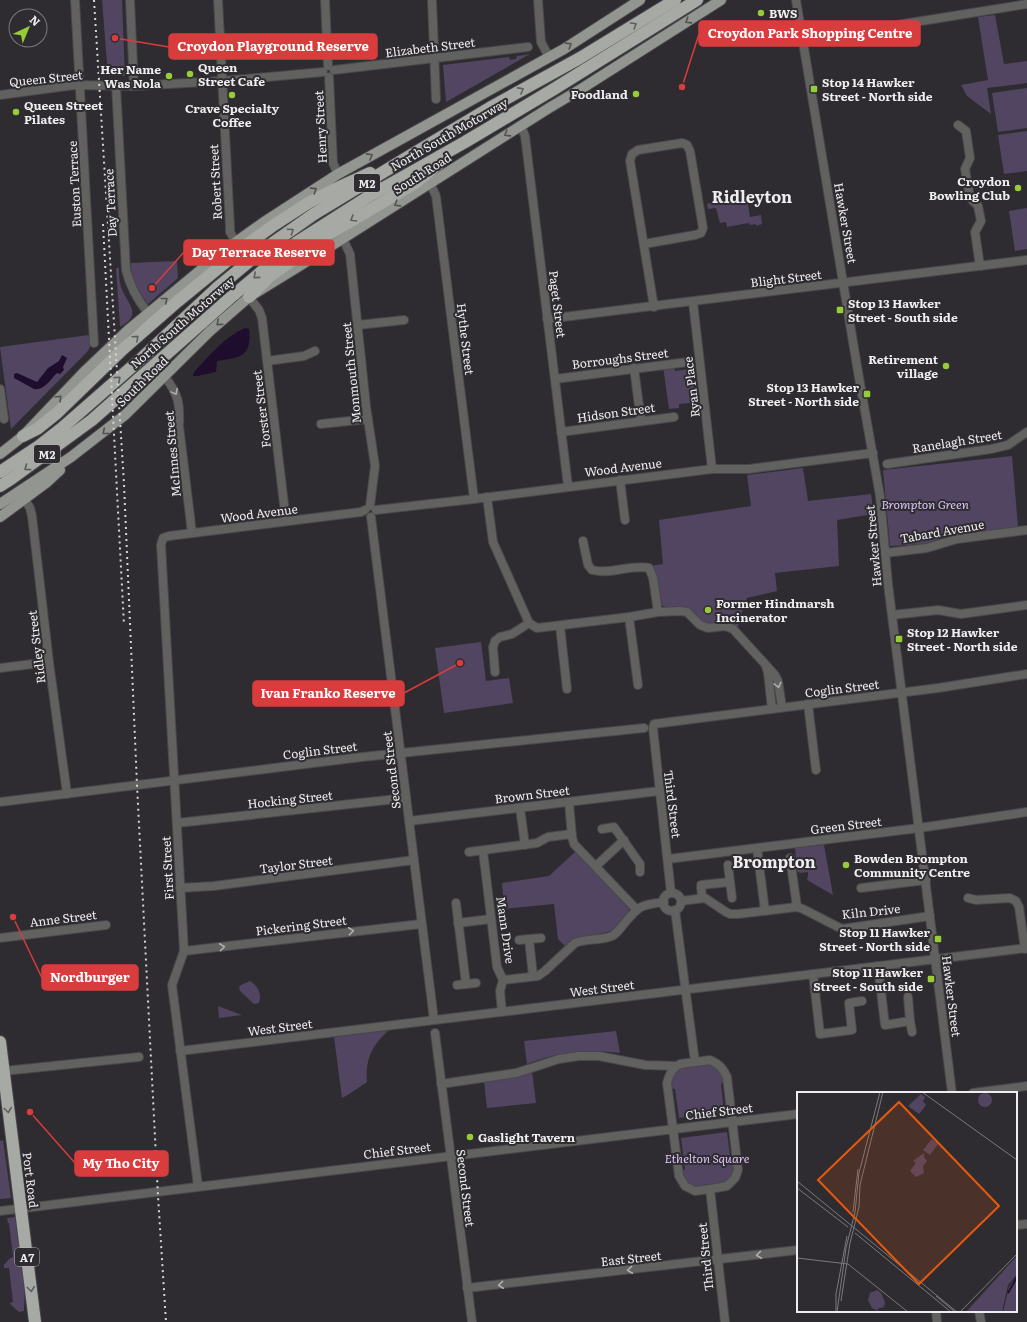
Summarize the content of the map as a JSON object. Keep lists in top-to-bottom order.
{
  "streets": {
    "highway": [
      "North South Motorway",
      "M2",
      "Port Road",
      "A7"
    ],
    "main road": ["South Road"],
    "street": [
      "Elizabeth Street",
      "Queen Street",
      "Henry Street",
      "Robert Street",
      "Euston Terrace",
      "Day Terrace",
      "Hawker Street",
      "Blight Street",
      "Paget Street",
      "Hythe Street",
      "Borroughs Street",
      "Monmouth Street",
      "Ryan Place",
      "Forster Street",
      "Hidson Street",
      "Ranelagh Street",
      "McInnes Street",
      "Wood Avenue",
      "Tabard Avenue",
      "Ridley Street",
      "Coglin Street",
      "Second Street",
      "Brown Street",
      "Hocking Street",
      "Third Street",
      "Green Street",
      "Taylor Street",
      "First Street",
      "Kiln Drive",
      "Anne Street",
      "Pickering Street",
      "Mann Drive",
      "West Street",
      "Chief Street",
      "East Street"
    ]
  },
  "crossings": [
    ["Elizabeth Street", "Queen Street"],
    ["Elizabeth Street", "Henry Street"],
    ["Elizabeth Street", "Robert Street"],
    ["Elizabeth Street", "Day Terrace"],
    ["Queen Street", "Euston Terrace"],
    ["South Road", "Paget Street"],
    ["South Road", "Hythe Street"],
    ["South Road", "Monmouth Street"],
    ["South Road", "Forster Street"],
    ["South Road", "McInnes Street"],
    ["Hawker Street", "Blight Street"],
    ["Hawker Street", "Wood Avenue"],
    ["Hawker Street", "Tabard Avenue"],
    ["Hawker Street", "Coglin Street"],
    ["Hawker Street", "Green Street"],
    ["Hawker Street", "Kiln Drive"],
    ["Hawker Street", "West Street"],
    ["Blight Street", "Paget Street"],
    ["Blight Street", "Ryan Place"],
    ["Paget Street", "Borroughs Street"],
    ["Paget Street", "Hidson Street"],
    ["Paget Street", "Wood Avenue"],
    ["Hythe Street", "Wood Avenue"],
    ["Monmouth Street", "Wood Avenue"],
    ["Monmouth Street", "Second Street"],
    ["Ryan Place", "Wood Avenue"],
    ["Forster Street", "Wood Avenue"],
    ["McInnes Street", "Wood Avenue"],
    ["Wood Avenue", "Second Street"],
    ["Wood Avenue", "First Street"],
    ["Ridley Street", "Coglin Street"],
    ["Coglin Street", "Second Street"],
    ["Coglin Street", "Third Street"],
    ["Coglin Street", "First Street"],
    ["Second Street", "Brown Street"],
    ["Second Street", "Hocking Street"],
    ["Second Street", "Taylor Street"],
    ["Second Street", "Pickering Street"],
    ["Second Street", "West Street"],
    ["Second Street", "Chief Street"],
    ["Second Street", "East Street"],
    ["Brown Street", "Third Street"],
    ["Hocking Street", "First Street"],
    ["Third Street", "Green Street"],
    ["Third Street", "Chief Street"],
    ["Third Street", "East Street"],
    ["Taylor Street", "First Street"],
    ["First Street", "Pickering Street"],
    ["First Street", "West Street"],
    ["First Street", "Chief Street"],
    ["Mann Drive", "West Street"],
    ["Chief Street", "Port Road"]
  ],
  "one_way": [
    "McInnes Street",
    "Pickering Street",
    "Port Road",
    "East Street"
  ],
  "districts": ["Ridleyton", "Brompton"],
  "parks": ["Brompton Green", "Ethelton Square"],
  "places": {
    "other": [
      "BWS",
      "Croydon Playground Reserve",
      "Queen Street Cafe",
      "Her Name Was Nola",
      "Croydon Park Shopping Centre",
      "Foodland",
      "Crave Specialty Coffee",
      "Queen Street Pilates",
      "Croydon Bowling Club",
      "Day Terrace Reserve",
      "Retirement village",
      "Former Hindmarsh Incinerator",
      "Ivan Franko Reserve",
      "Bowden Brompton Community Centre",
      "Nordburger",
      "My Tho City",
      "Gaslight Tavern"
    ],
    "transit": [
      "Stop 14 Hawker Street - North side",
      "Stop 13 Hawker Street - South side",
      "Stop 13 Hawker Street - North side",
      "Stop 12 Hawker Street - North side",
      "Stop 11 Hawker Street - North side",
      "Stop 11 Hawker Street - South side"
    ]
  },
  "north": "top right"
}
